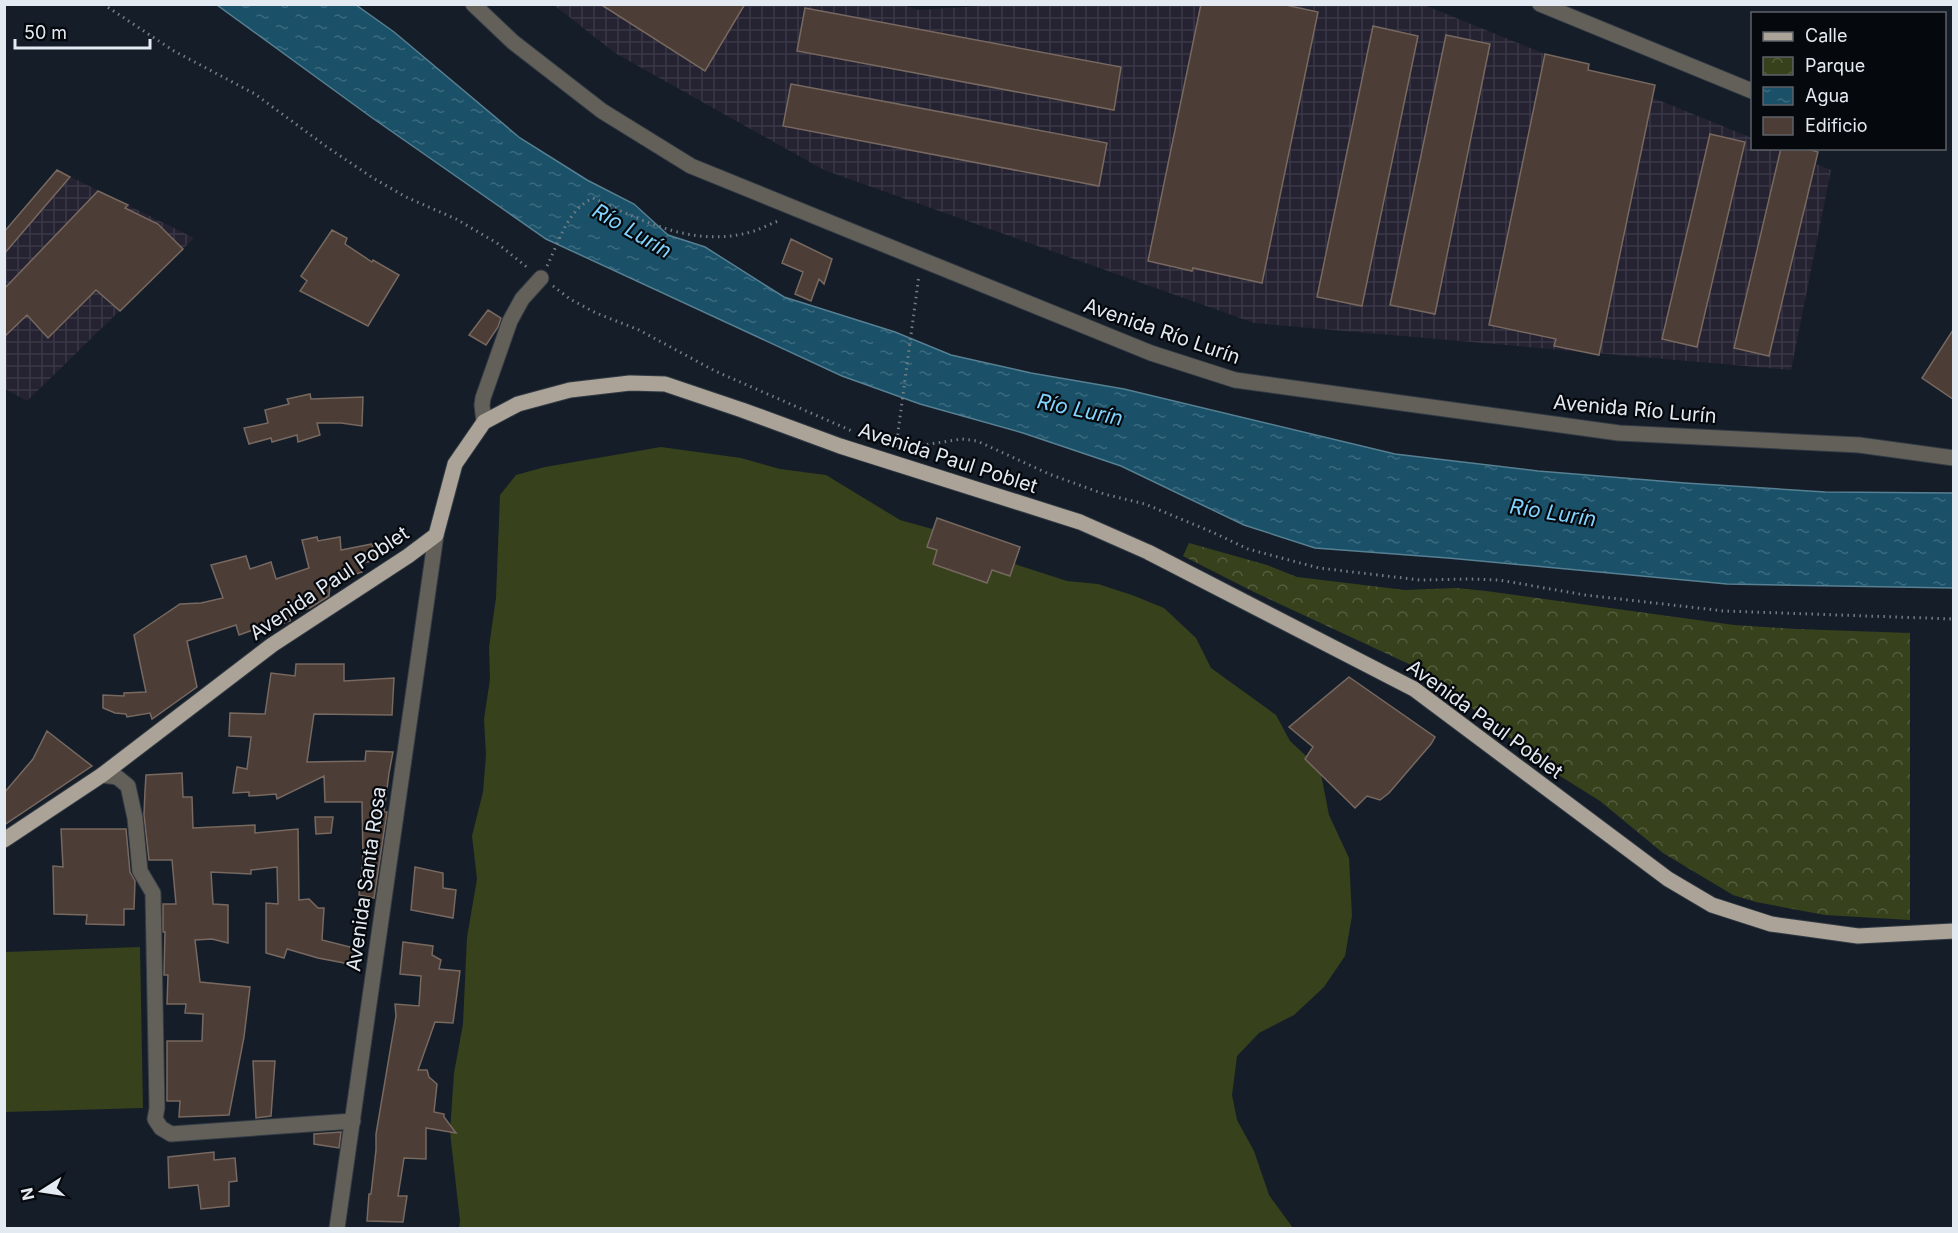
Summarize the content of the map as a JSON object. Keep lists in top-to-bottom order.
{
  "streets": {
    "main road": ["Avenida Paul Poblet"],
    "street": ["Avenida Río Lurín", "Avenida Santa Rosa"]
  },
  "crossings": [
    ["Avenida Paul Poblet", "Avenida Santa Rosa"]
  ],
  "water": ["Río Lurín"],
  "legend": [
    "Calle",
    "Parque",
    "Agua",
    "Edificio"
  ],
  "scale_bar": "50 m",
  "north": "left"
}
